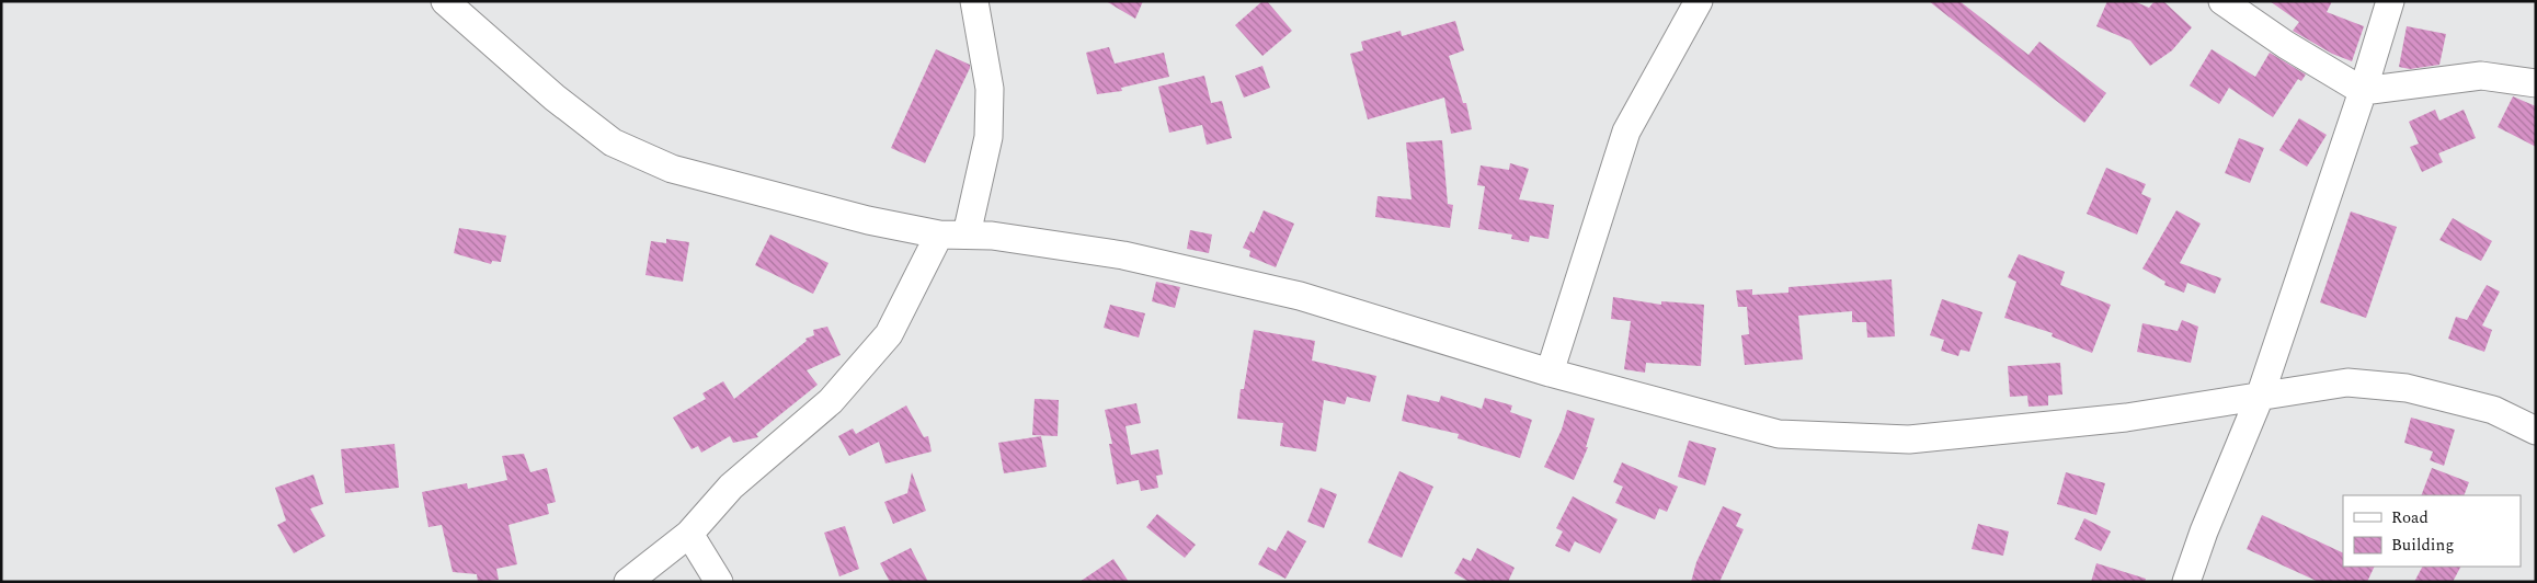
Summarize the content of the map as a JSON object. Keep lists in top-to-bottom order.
{
  "legend": ["Road", "Building"]
}
